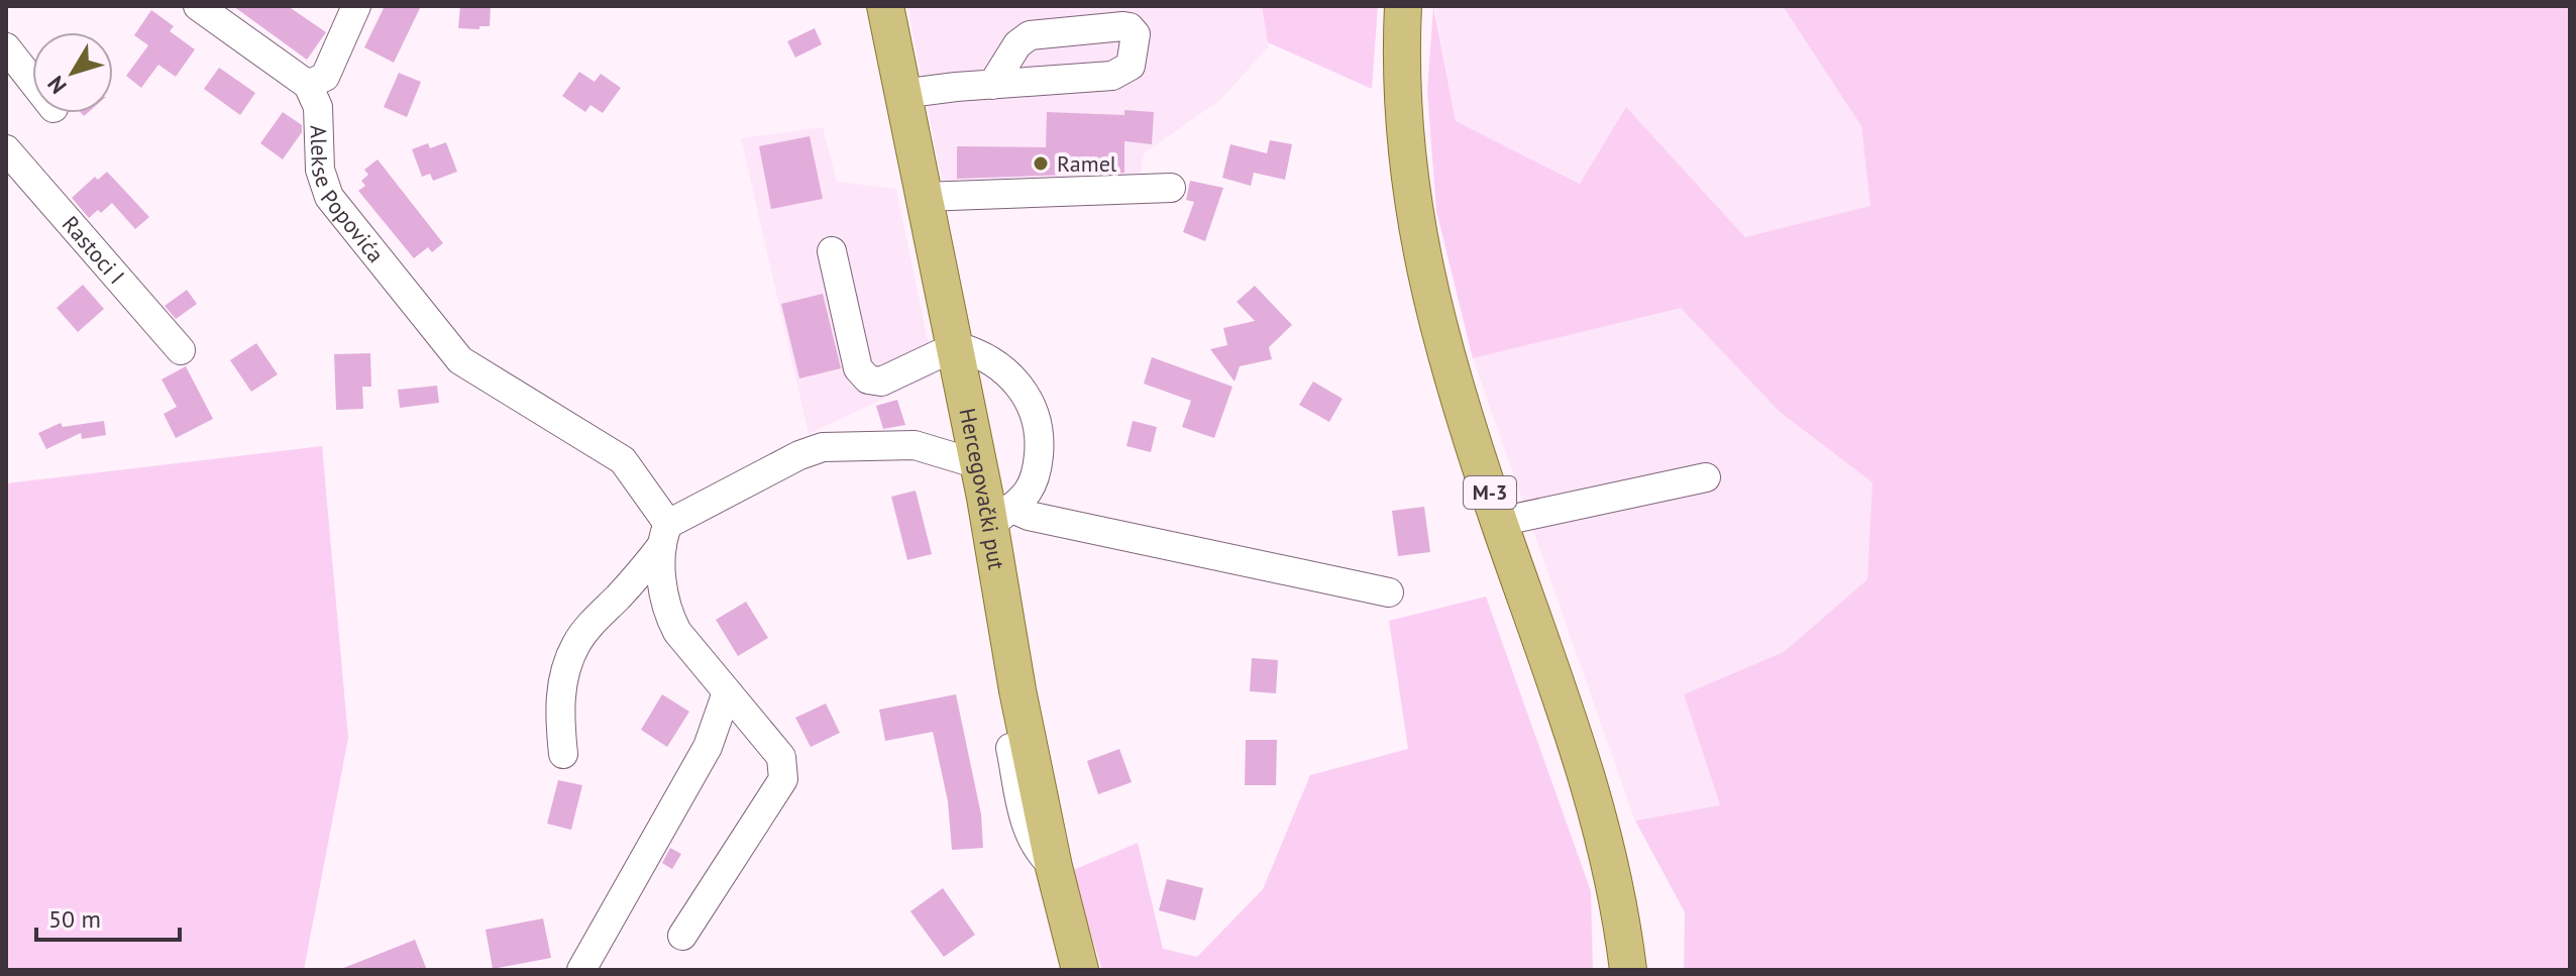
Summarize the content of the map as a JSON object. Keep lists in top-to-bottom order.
{
  "streets": {
    "main road": ["Hercegovački put", "M-3"],
    "street": ["Alekse Popovića", "Rastoci I"]
  },
  "places": ["Ramel"],
  "scale_bar": "50 m",
  "north": "bottom left"
}
